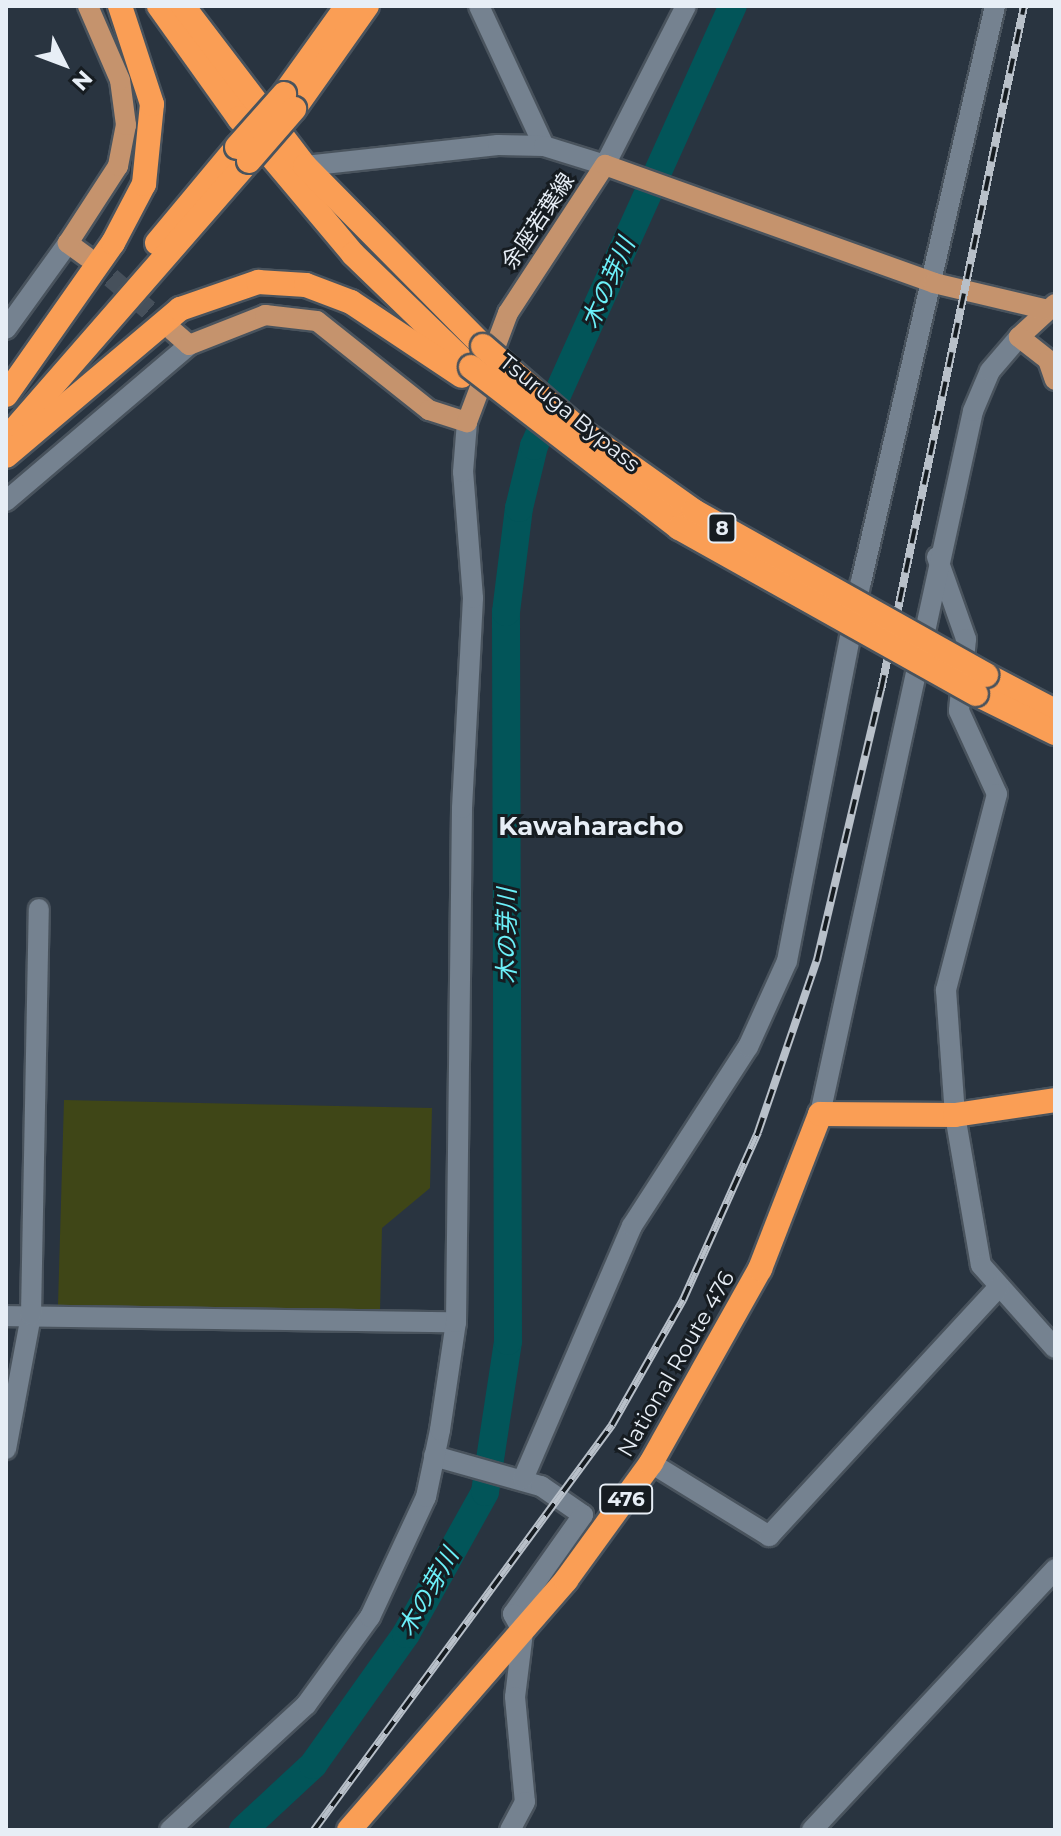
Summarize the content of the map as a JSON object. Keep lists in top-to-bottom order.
{
  "streets": {
    "highway": [
      "Tsuruga Bypass",
      "8",
      "National Route 476",
      "476"
    ],
    "main road": ["余座若葉線"]
  },
  "crossings": [
    ["Tsuruga Bypass", "8"]
  ],
  "districts": ["Kawaharacho"],
  "water": ["木の芽川"],
  "north": "bottom right"
}
